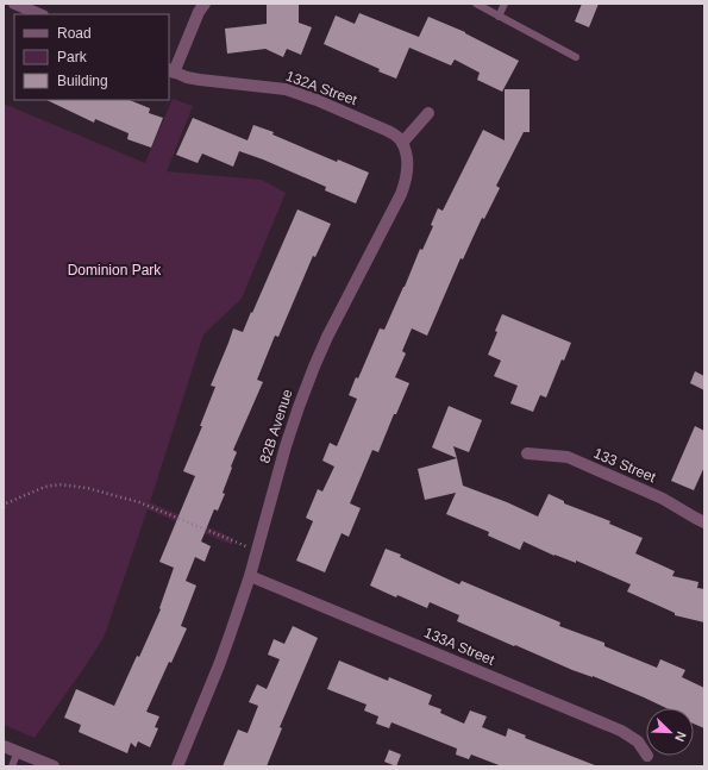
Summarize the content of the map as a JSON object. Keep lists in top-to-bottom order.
{
  "streets": {
    "street": [
      "132A Street",
      "82B Avenue",
      "133 Street",
      "133A Street"
    ]
  },
  "crossings": [
    ["132A Street", "82B Avenue"],
    ["82B Avenue", "133A Street"]
  ],
  "parks": ["Dominion Park"],
  "legend": ["Road", "Park", "Building"],
  "north": "bottom right"
}
